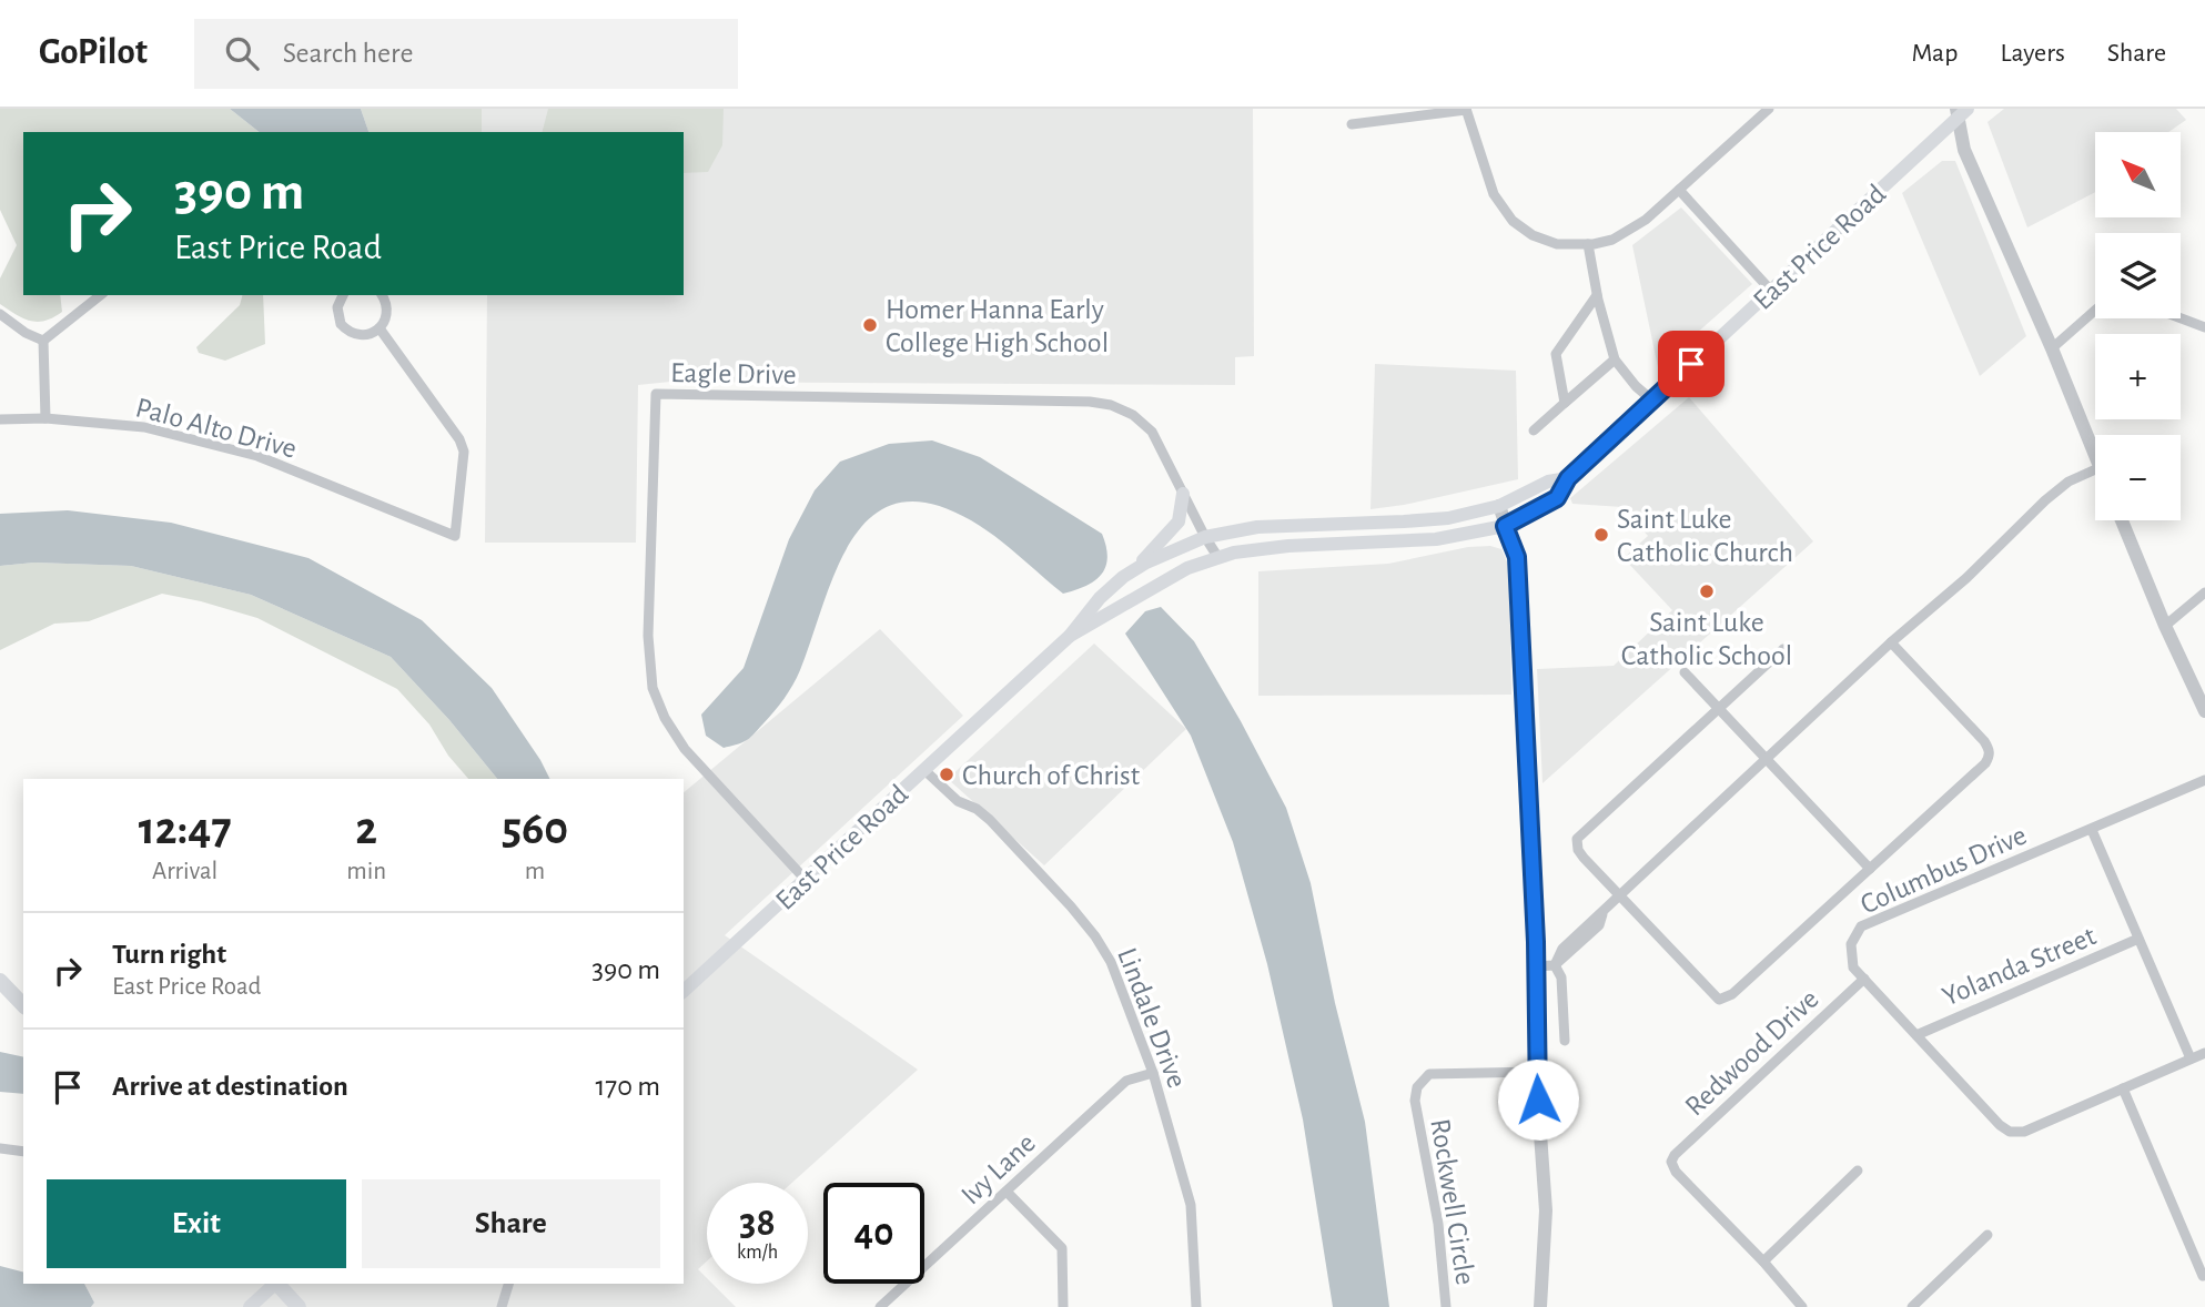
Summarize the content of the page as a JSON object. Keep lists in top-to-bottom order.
{
  "streets": {
    "main road": ["East Price Road"],
    "street": [
      "Eagle Drive",
      "Palo Alto Drive",
      "Columbus Drive",
      "Yolanda Street",
      "Lindale Drive",
      "Redwood Drive",
      "Ivy Lane",
      "Rockwell Circle"
    ]
  },
  "crossings": [
    ["East Price Road", "Eagle Drive"],
    ["East Price Road", "Lindale Drive"],
    ["Columbus Drive", "Yolanda Street"],
    ["Columbus Drive", "Redwood Drive"],
    ["Lindale Drive", "Ivy Lane"]
  ],
  "places": [
    "Homer Hanna Early College High School",
    "Saint Luke Catholic Church",
    "Saint Luke Catholic School",
    "Church of Christ"
  ],
  "north": "top left",
  "page": {
    "header": "GoPilot",
    "search": "Search here",
    "nav": ["Map", "Layers", "Share"],
    "map_buttons": ["+", "−"],
    "turn": ["390 m", "East Price Road"],
    "eta": [
      "12:47",
      "Arrival",
      "2",
      "min",
      "560",
      "m"
    ],
    "list": [
      {
        "name": "Turn right",
        "note": "East Price Road",
        "value": "390 m"
      },
      {
        "name": "Arrive at destination",
        "value": "170 m"
      }
    ],
    "buttons": ["Exit", "Share"],
    "speed": "38 km/h",
    "limit": "40"
  }
}
